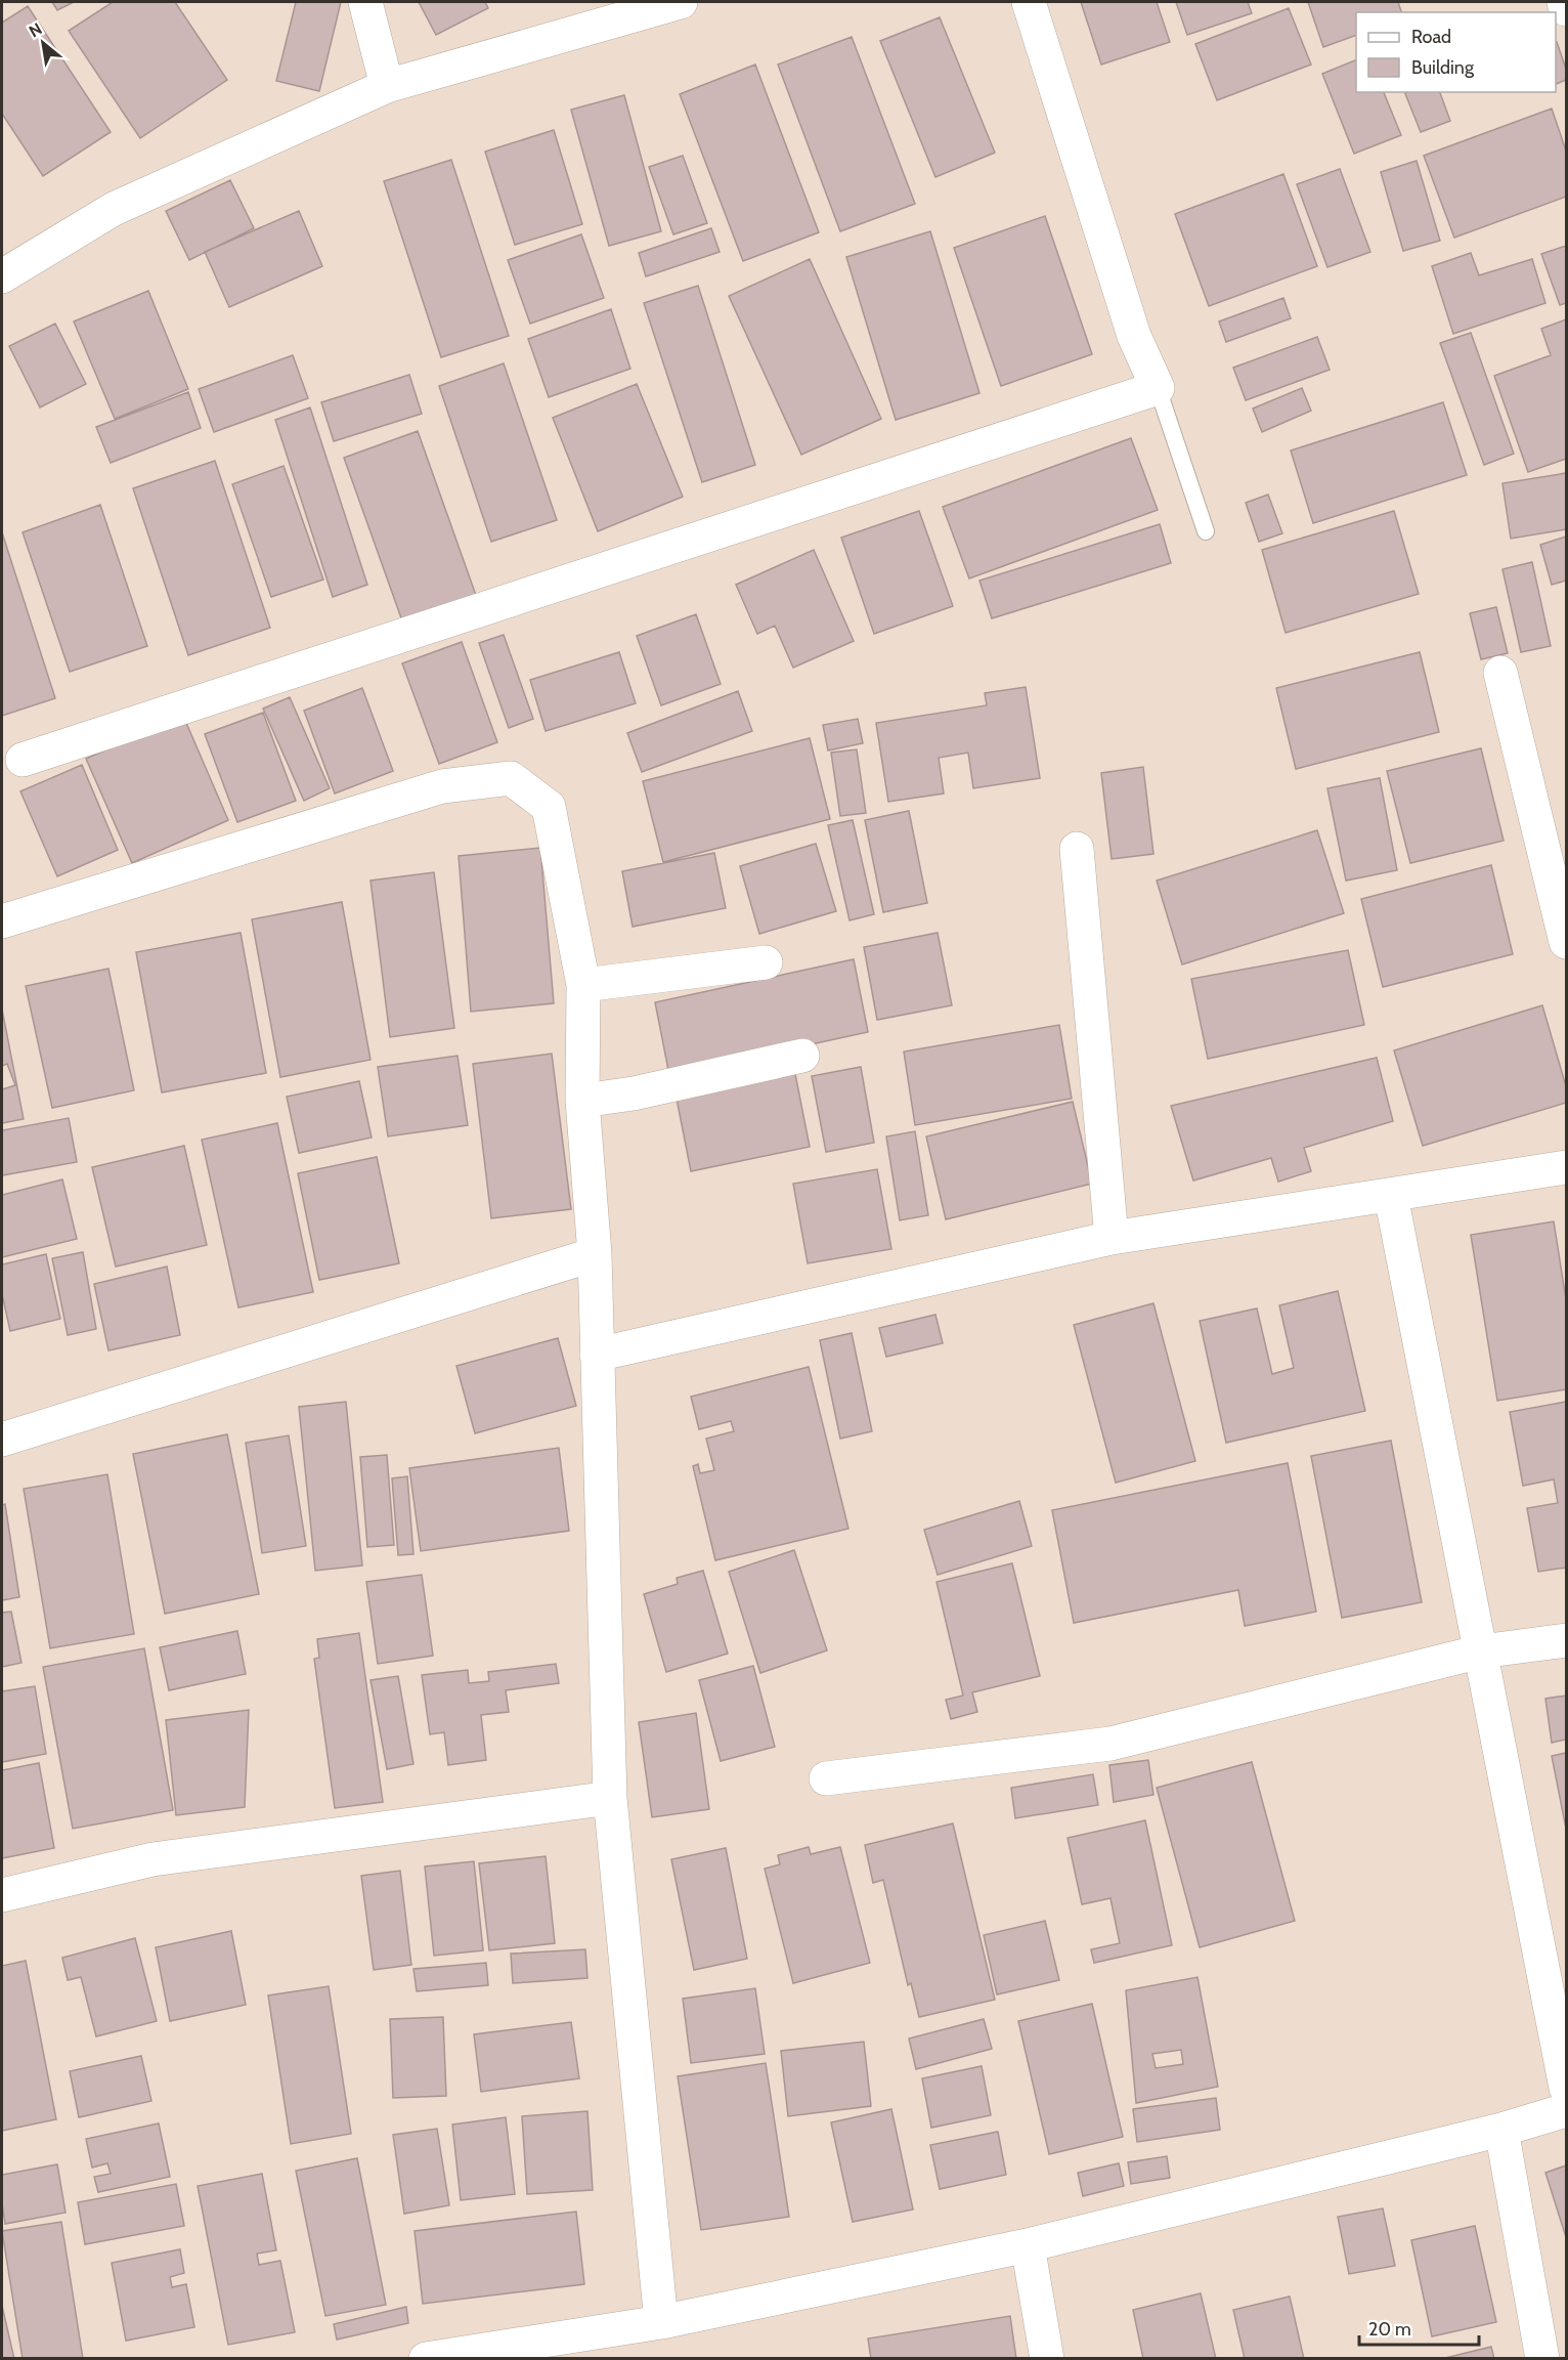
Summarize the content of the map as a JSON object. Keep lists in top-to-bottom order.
{
  "legend": ["Road", "Building"],
  "scale_bar": "20 m",
  "north": "top left"
}
